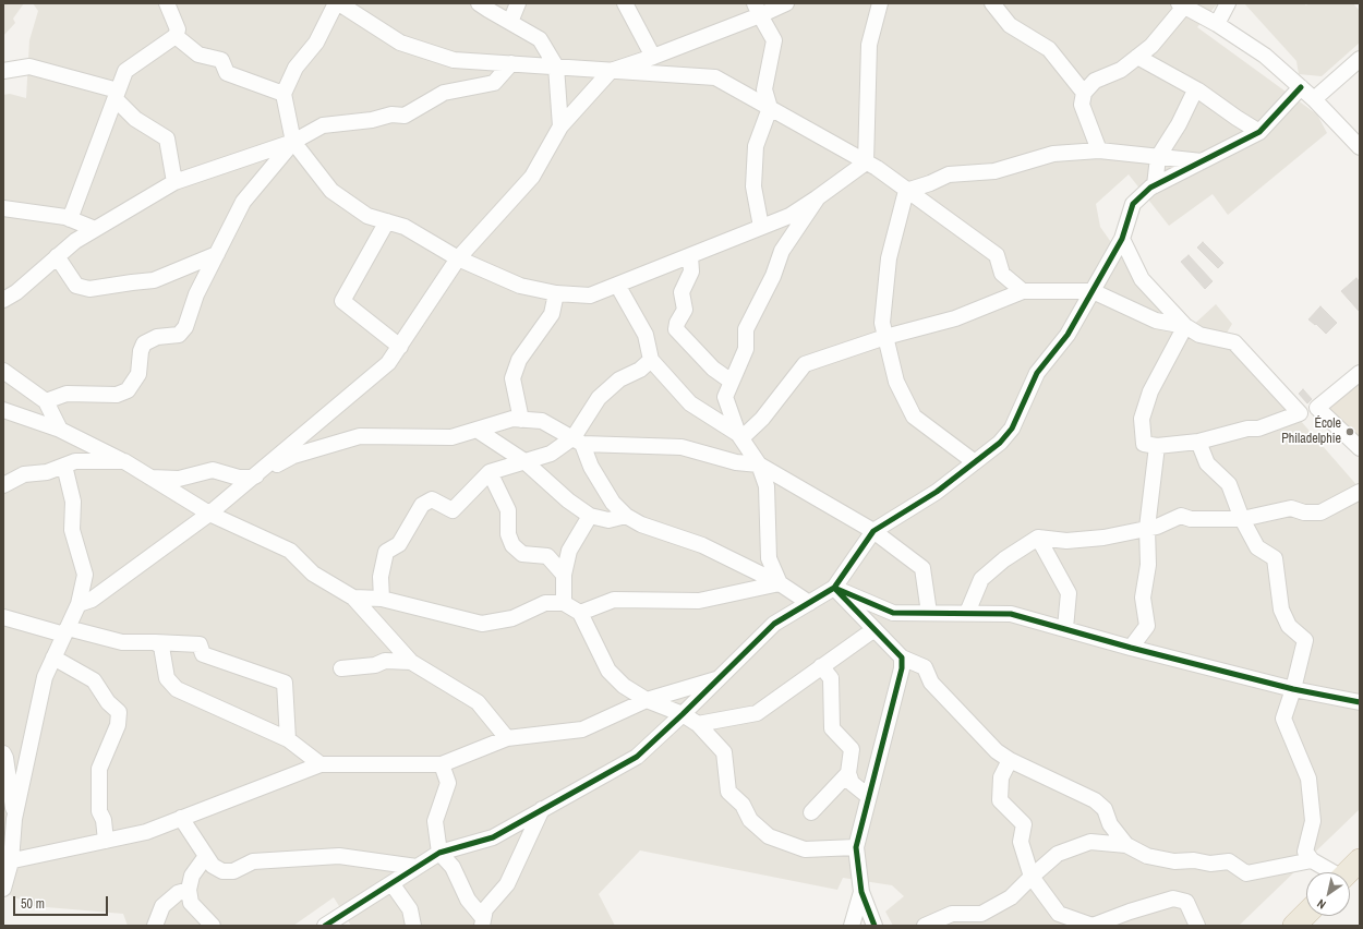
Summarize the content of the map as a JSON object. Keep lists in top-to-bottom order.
{
  "places": ["École Philadelphie"],
  "scale_bar": "50 m",
  "north": "bottom left"
}
